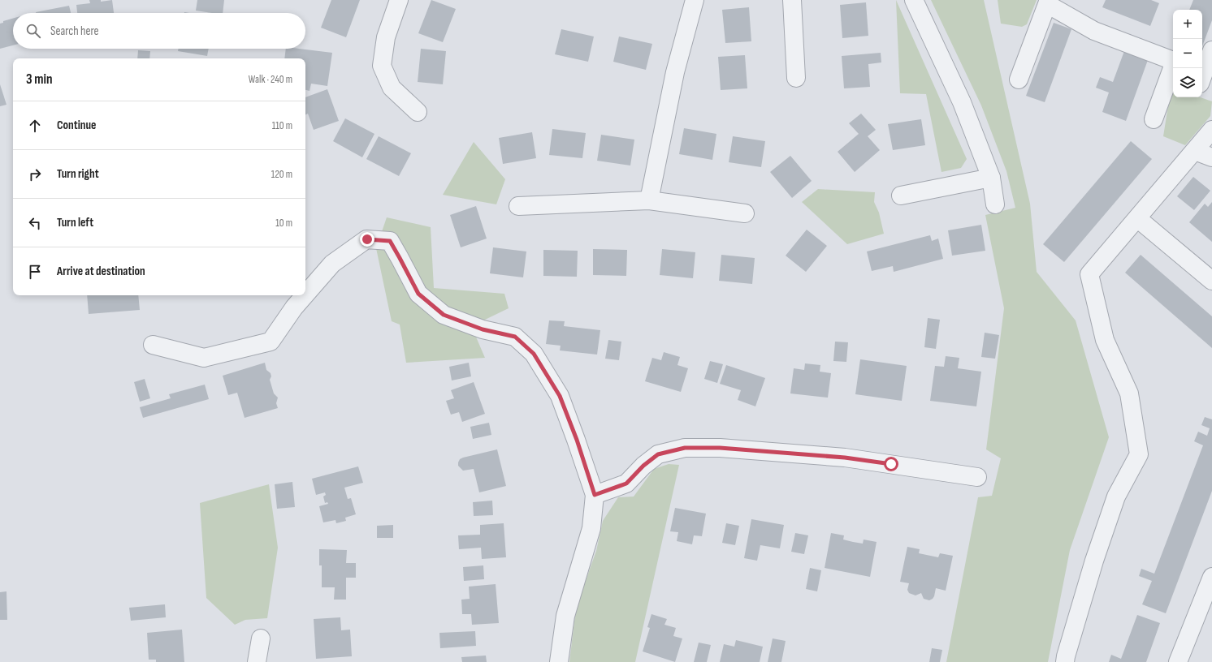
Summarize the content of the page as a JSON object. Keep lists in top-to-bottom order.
{
  "page": {
    "map_buttons": ["+", "−"],
    "search": "Search here",
    "heading": ["3 min", "Walk · 240 m"],
    "list": [
      ["Continue", "110 m"],
      ["Turn right", "120 m"],
      ["Turn left", "10 m"],
      "Arrive at destination"
    ]
  }
}
